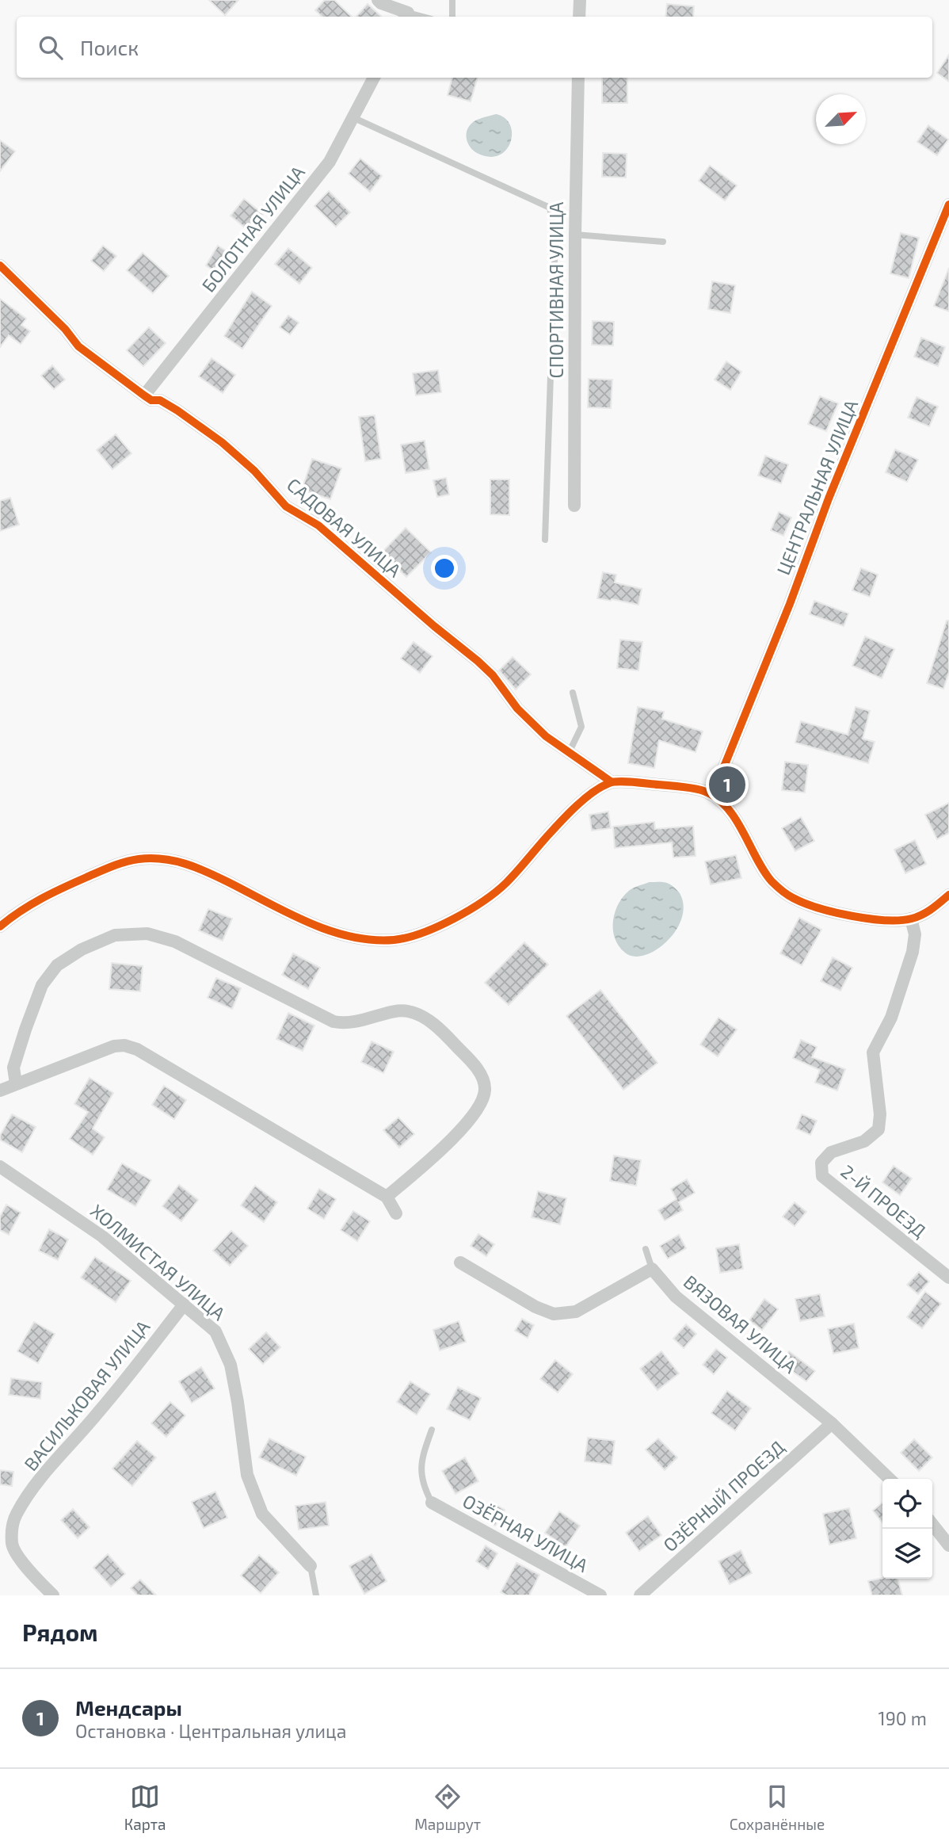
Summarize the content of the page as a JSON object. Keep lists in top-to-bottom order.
{
  "streets": {
    "street": [
      "БОЛОТНАЯ УЛИЦА",
      "СПОРТИВНАЯ УЛИЦА",
      "ЦЕНТРАЛЬНАЯ УЛИЦА",
      "САДОВАЯ УЛИЦА",
      "2-Й ПРОЕЗД",
      "ХОЛМИСТАЯ УЛИЦА",
      "ВЯЗОВАЯ УЛИЦА",
      "ВАСИЛЬКОВАЯ УЛИЦА",
      "ОЗЁРНЫЙ ПРОЕЗД",
      "ОЗЁРНАЯ УЛИЦА"
    ]
  },
  "crossings": [
    ["БОЛОТНАЯ УЛИЦА", "САДОВАЯ УЛИЦА"],
    ["ХОЛМИСТАЯ УЛИЦА", "ВАСИЛЬКОВАЯ УЛИЦА"],
    ["ВЯЗОВАЯ УЛИЦА", "ОЗЁРНЫЙ ПРОЕЗД"]
  ],
  "north": "top right",
  "page": {
    "search": "Поиск",
    "pins": "1",
    "heading": "Рядом",
    "list": [
      {
        "mark": "1",
        "name": "Мендсары",
        "note": "Остановка · Центральная улица",
        "value": "190 m"
      }
    ],
    "nav": ["Карта", "Маршрут", "Сохранённые"]
  }
}
